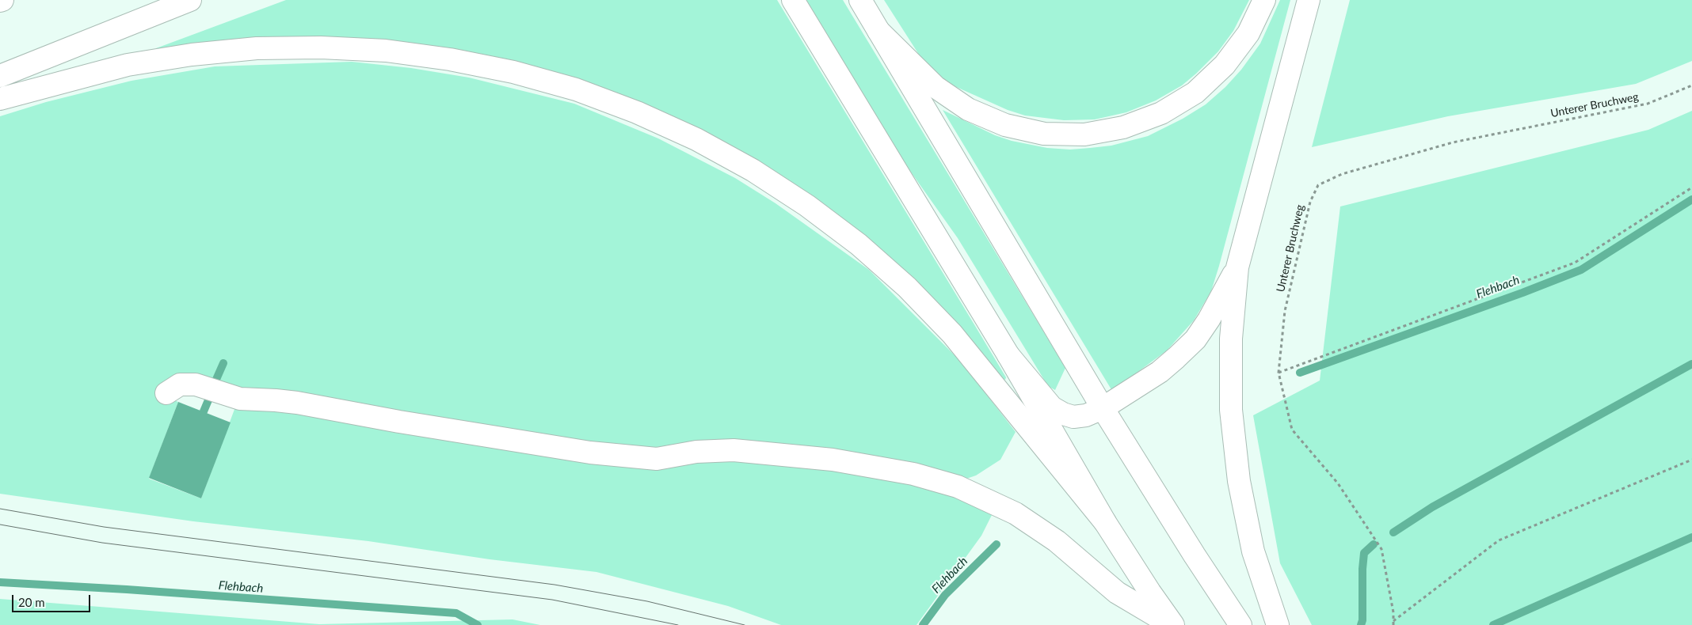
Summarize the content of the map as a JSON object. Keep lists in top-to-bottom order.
{
  "streets": {
    "path": ["Unterer Bruchweg"]
  },
  "water": ["Flehbach"],
  "scale_bar": "20 m"
}
